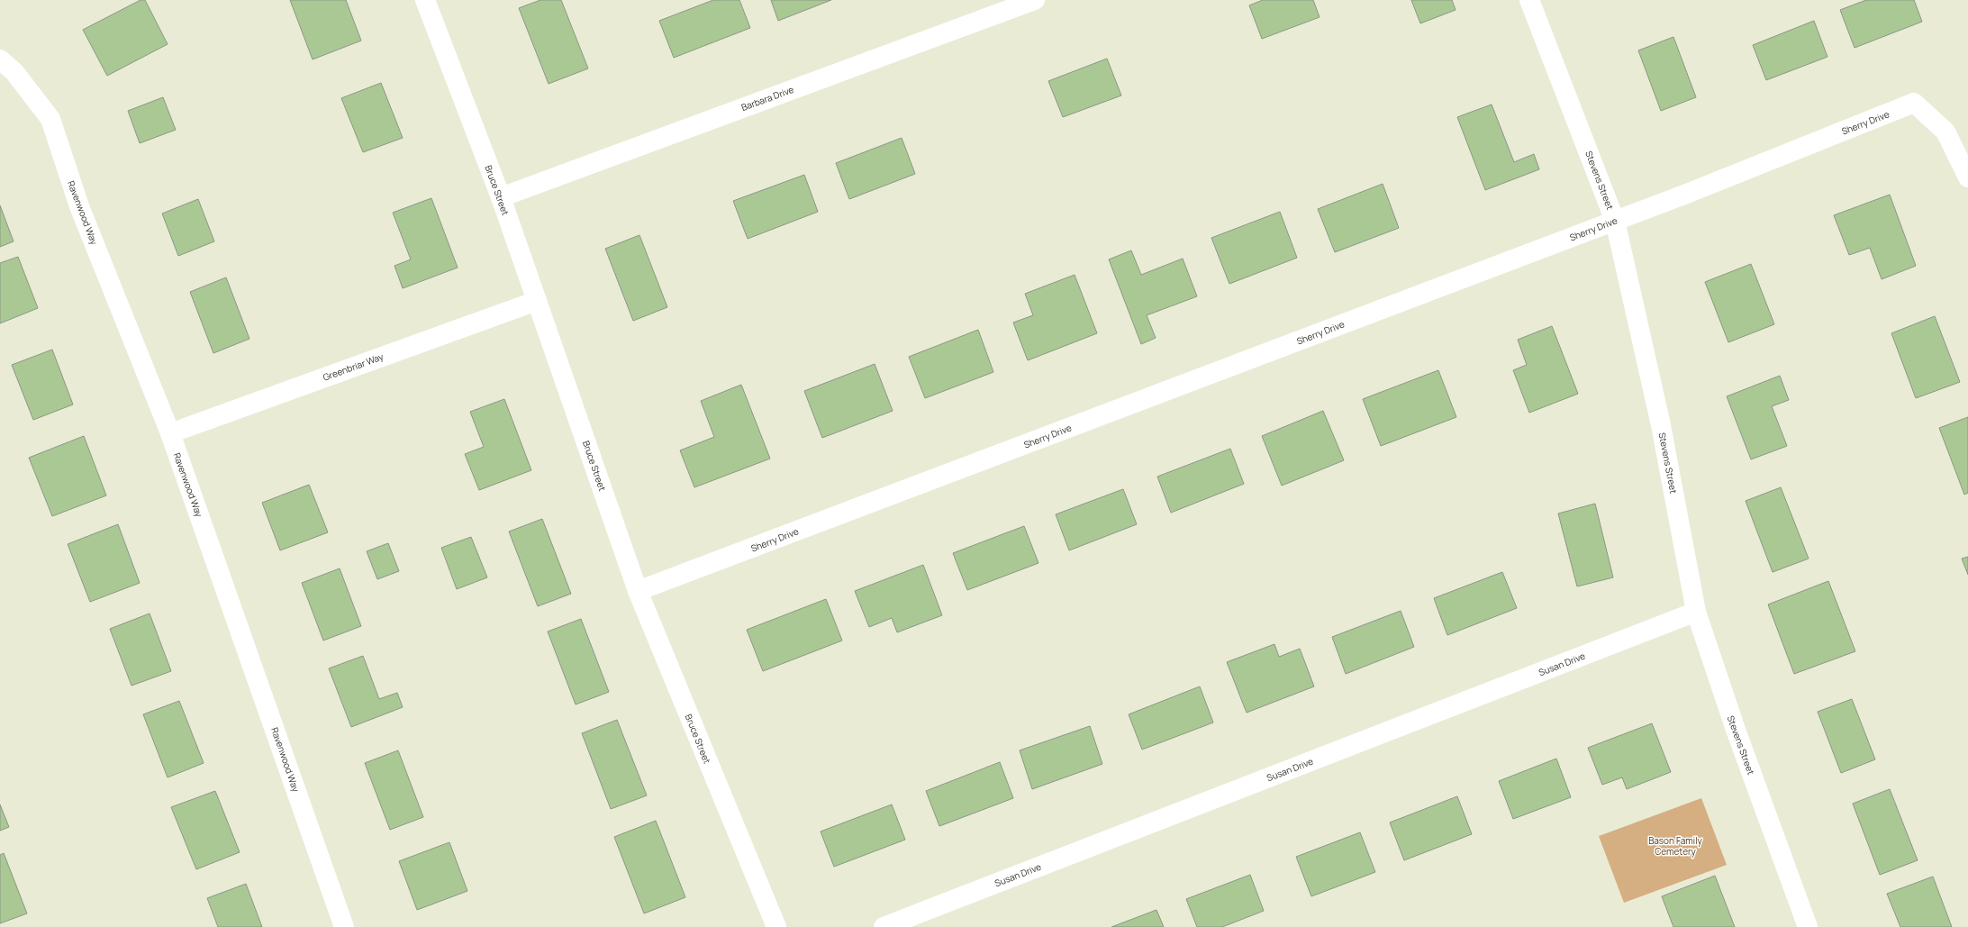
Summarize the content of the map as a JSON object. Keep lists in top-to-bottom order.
{
  "streets": {
    "street": [
      "Barbara Drive",
      "Sherry Drive",
      "Stevens Street",
      "Bruce Street",
      "Ravenwood Way",
      "Greenbriar Way",
      "Susan Drive"
    ]
  },
  "crossings": [
    ["Barbara Drive", "Bruce Street"],
    ["Sherry Drive", "Stevens Street"],
    ["Sherry Drive", "Bruce Street"],
    ["Stevens Street", "Susan Drive"],
    ["Bruce Street", "Greenbriar Way"],
    ["Ravenwood Way", "Greenbriar Way"]
  ],
  "parks": ["Bason Family Cemetery"]
}
